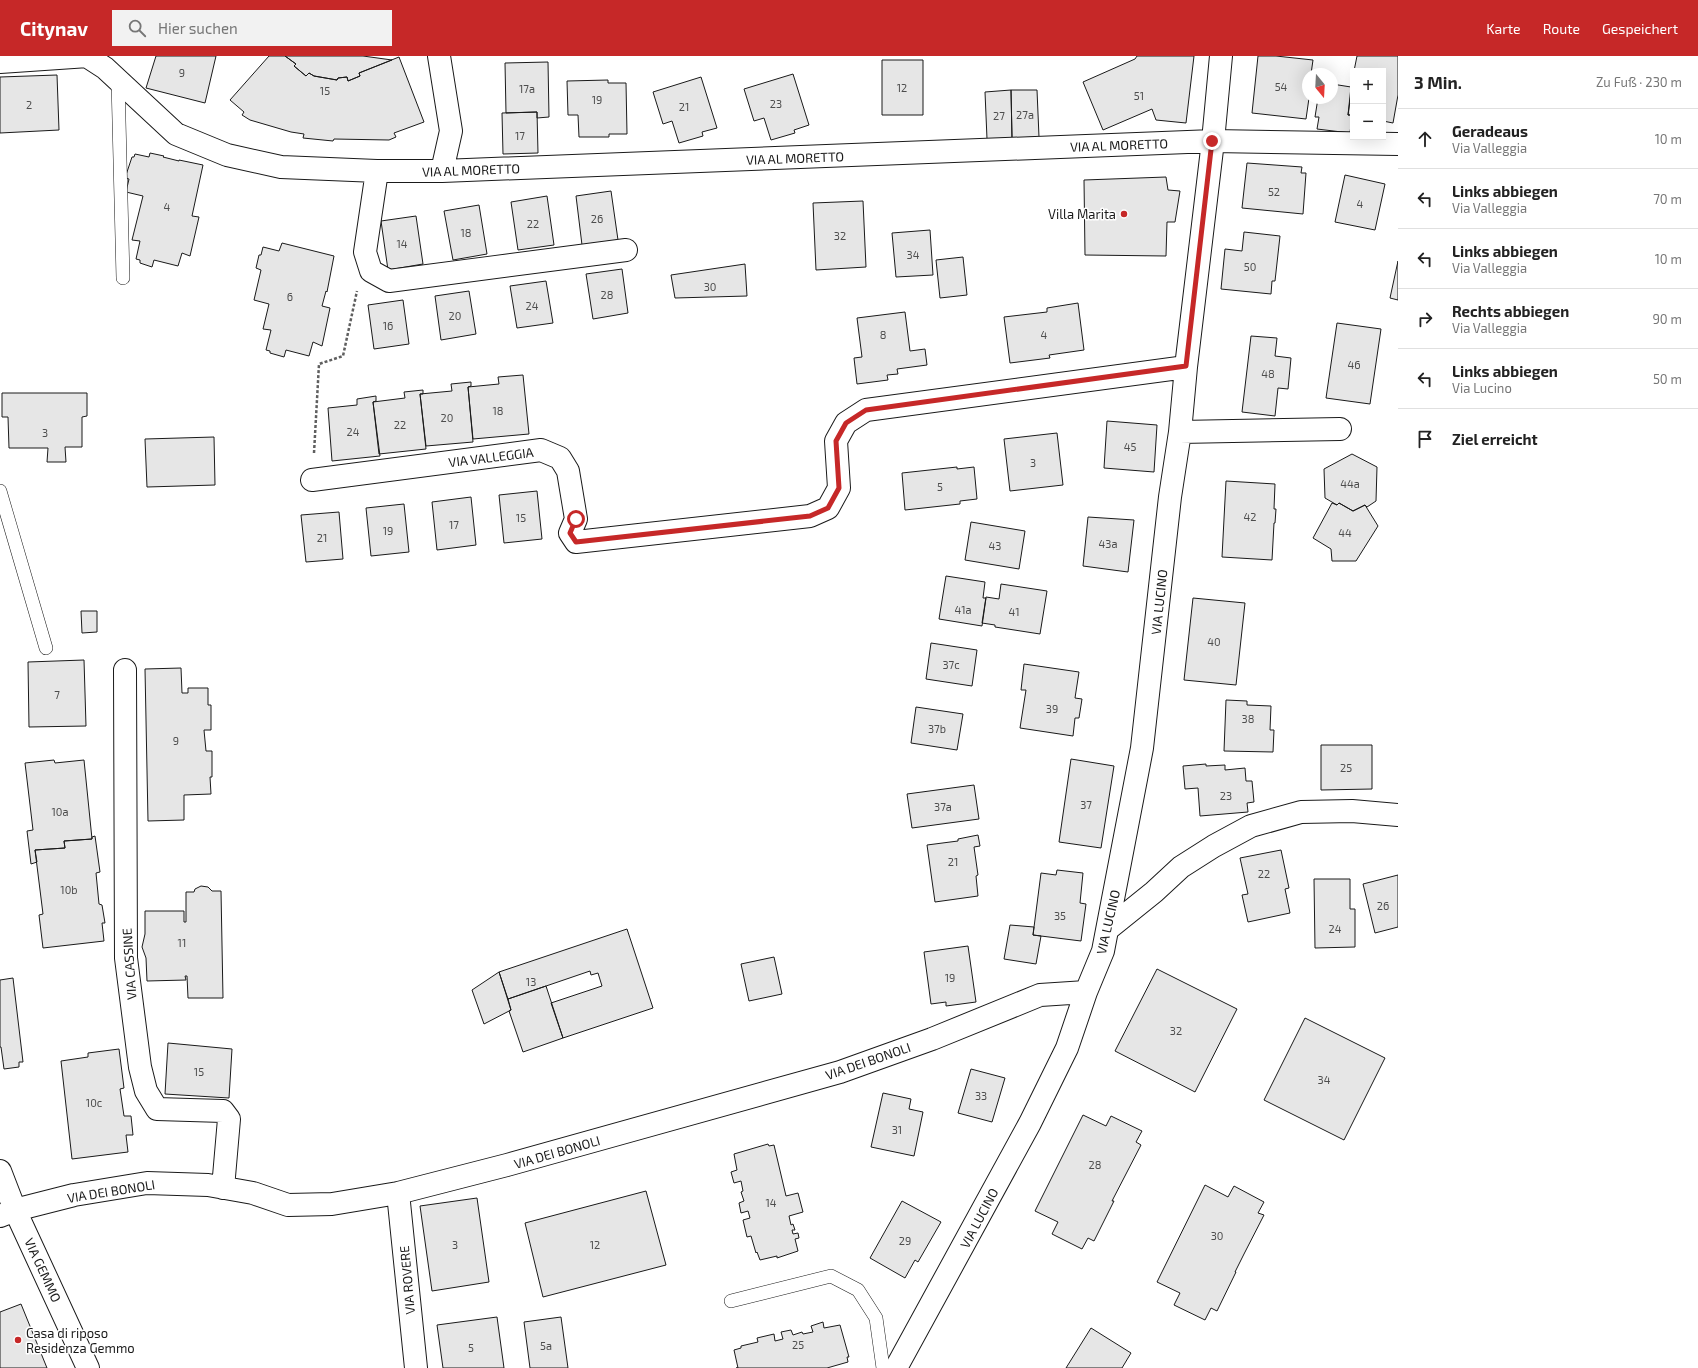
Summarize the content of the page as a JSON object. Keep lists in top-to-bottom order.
{
  "streets": {
    "street": [
      "VIA AL MORETTO",
      "VIA VALLEGGIA",
      "VIA LUCINO",
      "VIA CASSINE",
      "VIA DEI BONOLI",
      "VIA GEMMO",
      "VIA ROVERE"
    ]
  },
  "crossings": [
    ["VIA AL MORETTO", "VIA LUCINO"],
    ["VIA VALLEGGIA", "VIA LUCINO"],
    ["VIA LUCINO", "VIA DEI BONOLI"],
    ["VIA CASSINE", "VIA DEI BONOLI"],
    ["VIA DEI BONOLI", "VIA GEMMO"],
    ["VIA DEI BONOLI", "VIA ROVERE"]
  ],
  "places": ["Villa Marita", "Casa di riposo Residenza Gemmo"],
  "house_numbers": [
    "9",
    "54",
    "12",
    "17a",
    "15",
    "51",
    "19",
    "23",
    "2",
    "21",
    "27a",
    "27",
    "17",
    "52",
    "4",
    "4",
    "26",
    "22",
    "18",
    "32",
    "14",
    "34",
    "50",
    "30",
    "28",
    "6",
    "24",
    "20",
    "16",
    "8",
    "4",
    "46",
    "48",
    "18",
    "20",
    "22",
    "24",
    "3",
    "45",
    "3",
    "44a",
    "5",
    "42",
    "15",
    "17",
    "19",
    "44",
    "21",
    "43a",
    "43",
    "41a",
    "41",
    "40",
    "37c",
    "7",
    "39",
    "38",
    "37b",
    "9",
    "25",
    "23",
    "37",
    "37a",
    "10a",
    "21",
    "22",
    "10b",
    "26",
    "35",
    "24",
    "11",
    "19",
    "13",
    "32",
    "15",
    "34",
    "33",
    "10c",
    "31",
    "28",
    "14",
    "30",
    "29",
    "3",
    "12",
    "25",
    "5a",
    "5"
  ],
  "north": "bottom",
  "page": {
    "header": "Citynav",
    "search": "Hier suchen",
    "nav": ["Karte", "Route", "Gespeichert"],
    "heading": ["3 Min.", "Zu Fuß · 230 m"],
    "map_buttons": ["+", "−"],
    "list": [
      ["Geradeaus", "Via Valleggia", "10 m"],
      ["Links abbiegen", "Via Valleggia", "70 m"],
      ["Links abbiegen", "Via Valleggia", "10 m"],
      ["Rechts abbiegen", "Via Valleggia", "90 m"],
      ["Links abbiegen", "Via Lucino", "50 m"],
      "Ziel erreicht"
    ]
  }
}
